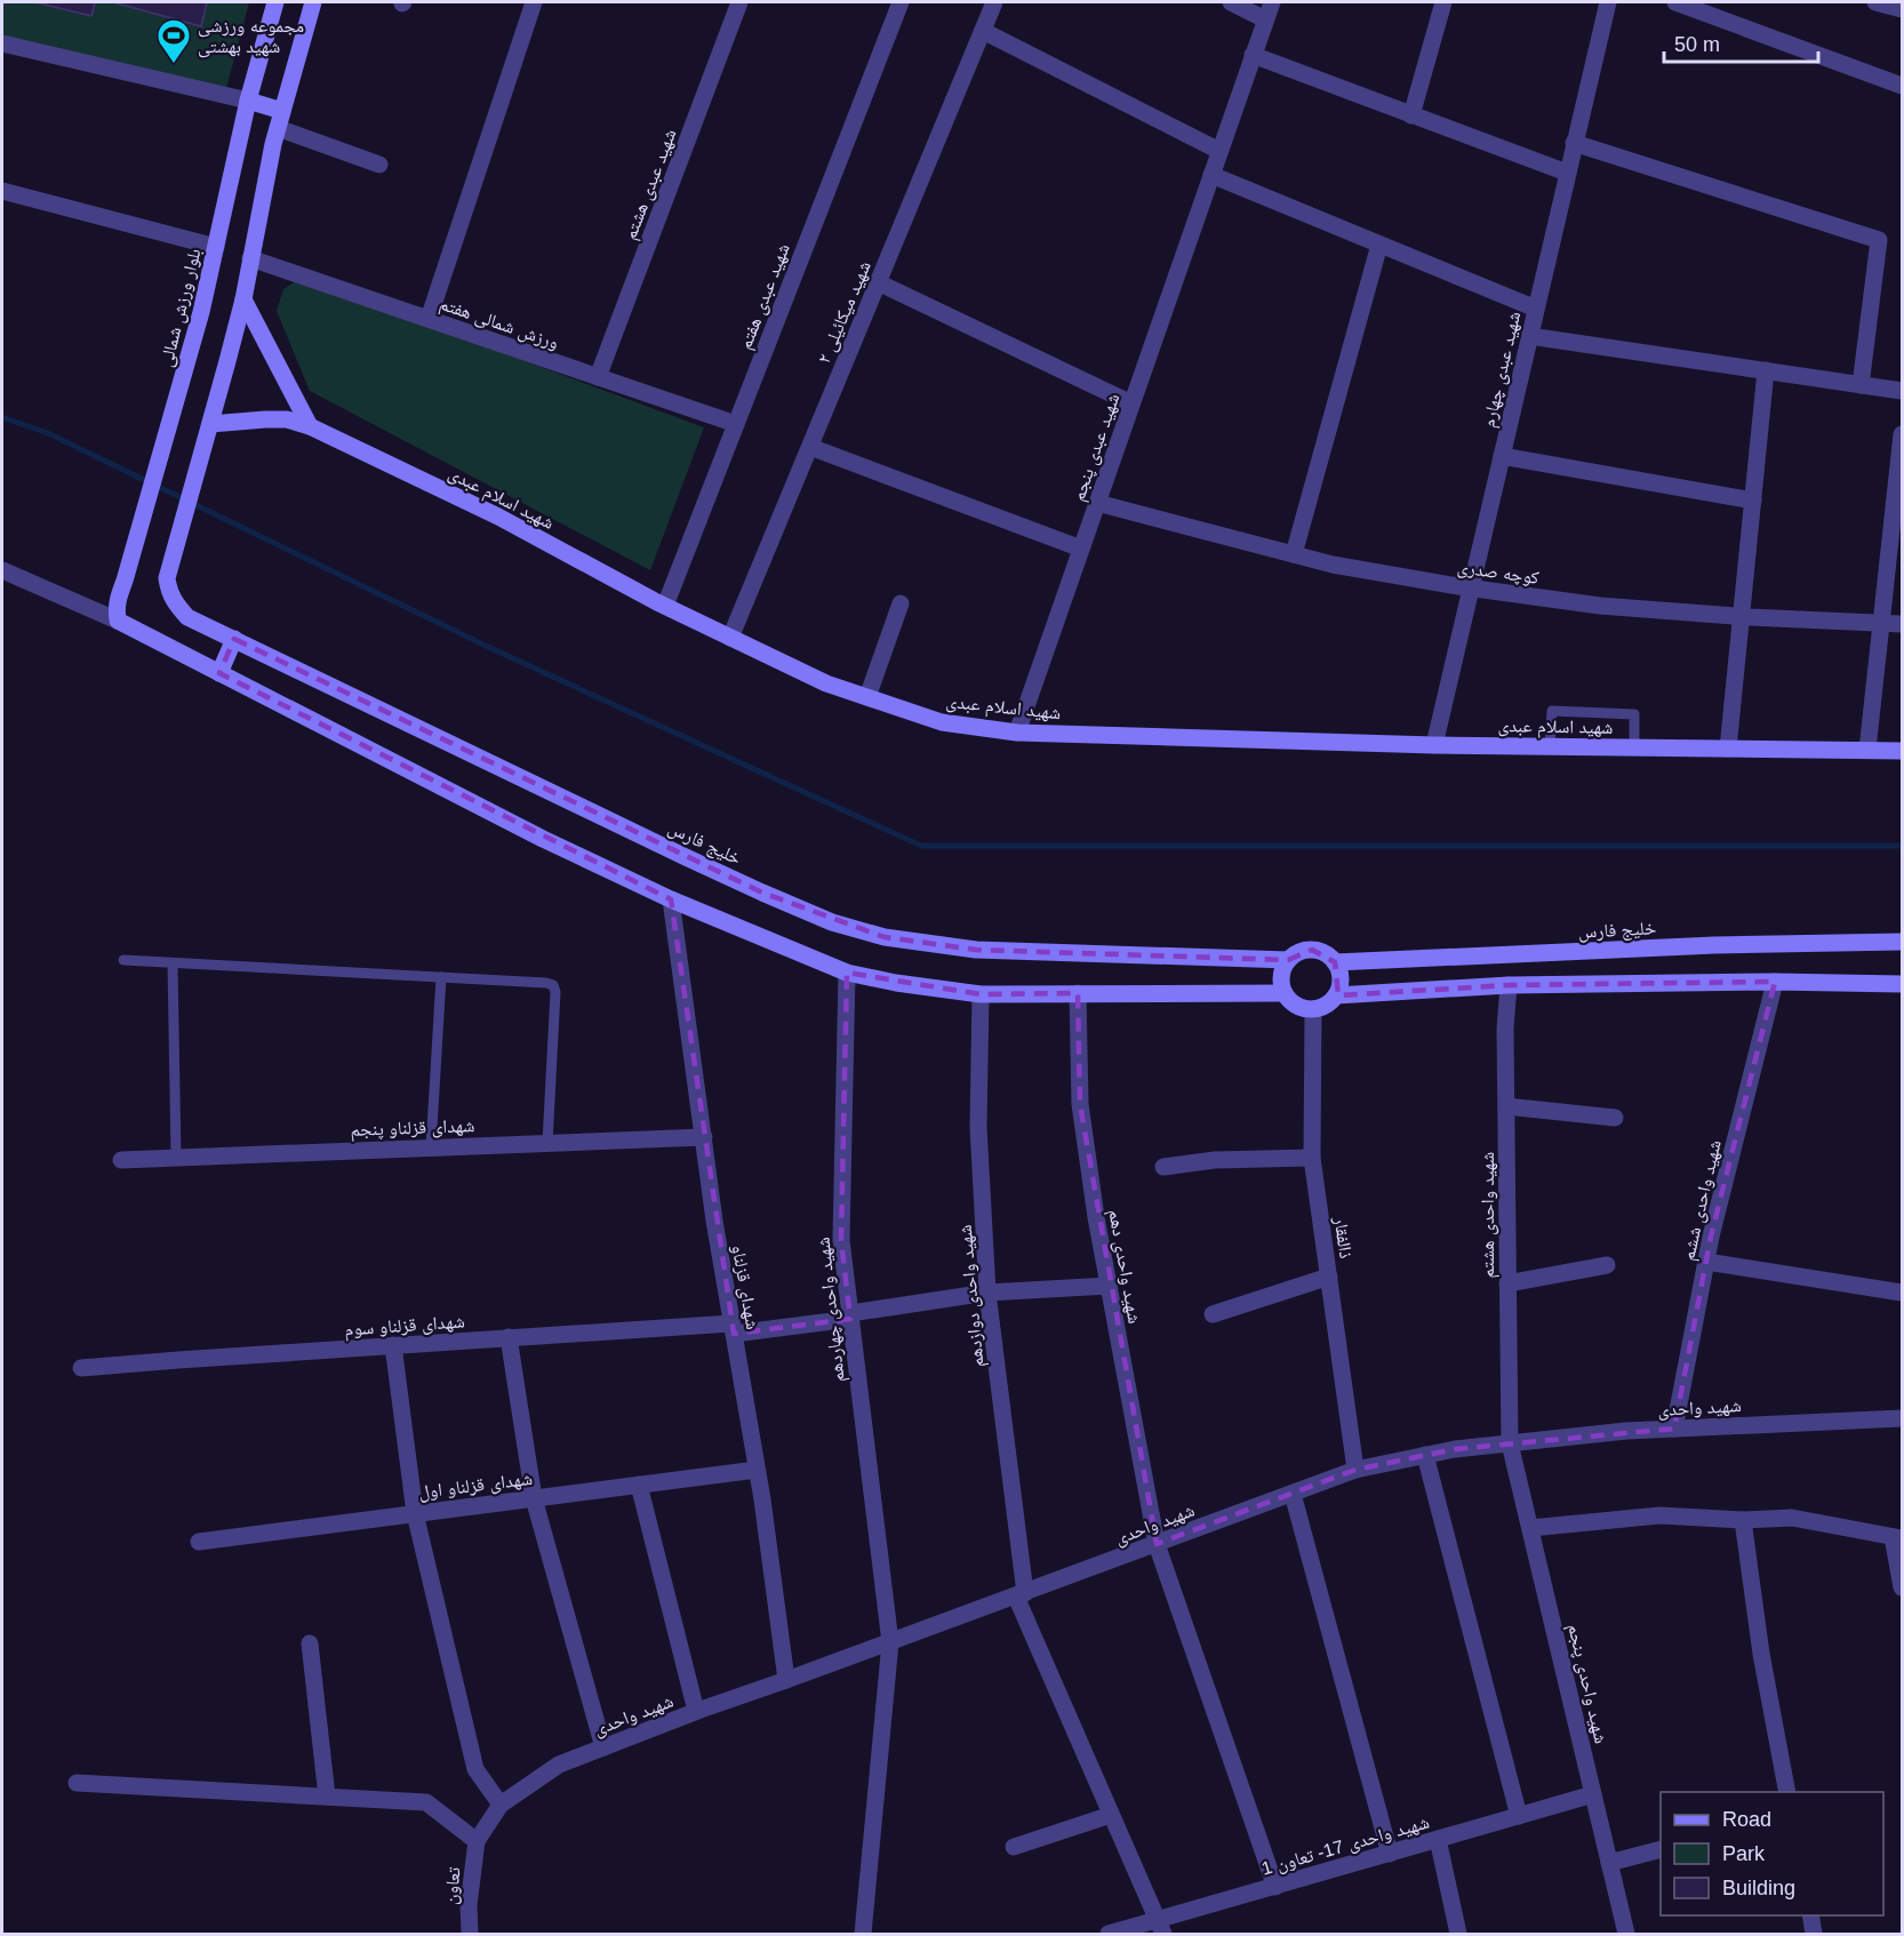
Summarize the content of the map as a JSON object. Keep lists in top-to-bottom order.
{
  "streets": {
    "main road": ["بلوار ورزش شمالی", "شهید اسلام عبدی", "خلیج فارس"],
    "street": [
      "شهید عبدی هشتم",
      "شهید عبدی هفتم",
      "شهید میکائیلی ۲",
      "ورزش شمالی هفتم",
      "شهید عبدی چهارم",
      "شهید عبدی پنجم",
      "کوچه صدری",
      "شهدای قزلناو پنجم",
      "شهید واحدی ششم",
      "شهید واحدی هشتم",
      "ذالفقار",
      "شهید واحدی دهم",
      "شهدای قزلناو",
      "شهید واحدی دوازدهم",
      "شهید واحدی چهاردهم",
      "شهدای قزلناو سوم",
      "شهید واحدی",
      "شهدای قزلناو اول",
      "شهید واحدی پنجم",
      "شهید واحدی 17- تعاون 1",
      "تعاون"
    ]
  },
  "crossings": [
    ["شهید عبدی هشتم", "ورزش شمالی هفتم"],
    ["شهید عبدی هفتم", "ورزش شمالی هفتم"],
    ["شهید عبدی هفتم", "شهید اسلام عبدی"],
    ["شهید میکائیلی ۲", "شهید اسلام عبدی"],
    ["شهید عبدی چهارم", "شهید اسلام عبدی"],
    ["شهید عبدی چهارم", "کوچه صدری"],
    ["شهید عبدی پنجم", "شهید اسلام عبدی"],
    ["شهید عبدی پنجم", "کوچه صدری"],
    ["شهید اسلام عبدی", "خلیج فارس"],
    ["خلیج فارس", "ذالفقار"],
    ["شهدای قزلناو پنجم", "شهدای قزلناو"],
    ["شهید واحدی ششم", "شهید واحدی"],
    ["شهید واحدی هشتم", "شهید واحدی"],
    ["شهید واحدی هشتم", "شهید واحدی پنجم"],
    ["ذالفقار", "شهید واحدی"],
    ["شهید واحدی دهم", "شهدای قزلناو سوم"],
    ["شهید واحدی دهم", "شهید واحدی"],
    ["شهید واحدی دهم", "شهید واحدی 17- تعاون 1"],
    ["شهدای قزلناو", "شهدای قزلناو سوم"],
    ["شهدای قزلناو", "شهید واحدی"],
    ["شهدای قزلناو", "شهدای قزلناو اول"],
    ["شهید واحدی دوازدهم", "شهدای قزلناو سوم"],
    ["شهید واحدی دوازدهم", "شهید واحدی"],
    ["شهید واحدی دوازدهم", "شهید واحدی 17- تعاون 1"],
    ["شهید واحدی چهاردهم", "شهدای قزلناو سوم"],
    ["شهید واحدی چهاردهم", "شهید واحدی"],
    ["شهید واحدی", "شهید واحدی پنجم"],
    ["شهید واحدی", "تعاون"],
    ["شهید واحدی پنجم", "شهید واحدی 17- تعاون 1"]
  ],
  "places": {
    "sports": ["مجموعه ورزشی شهید بهشتی"]
  },
  "legend": ["Road", "Park", "Building"],
  "scale_bar": "50 m"
}
